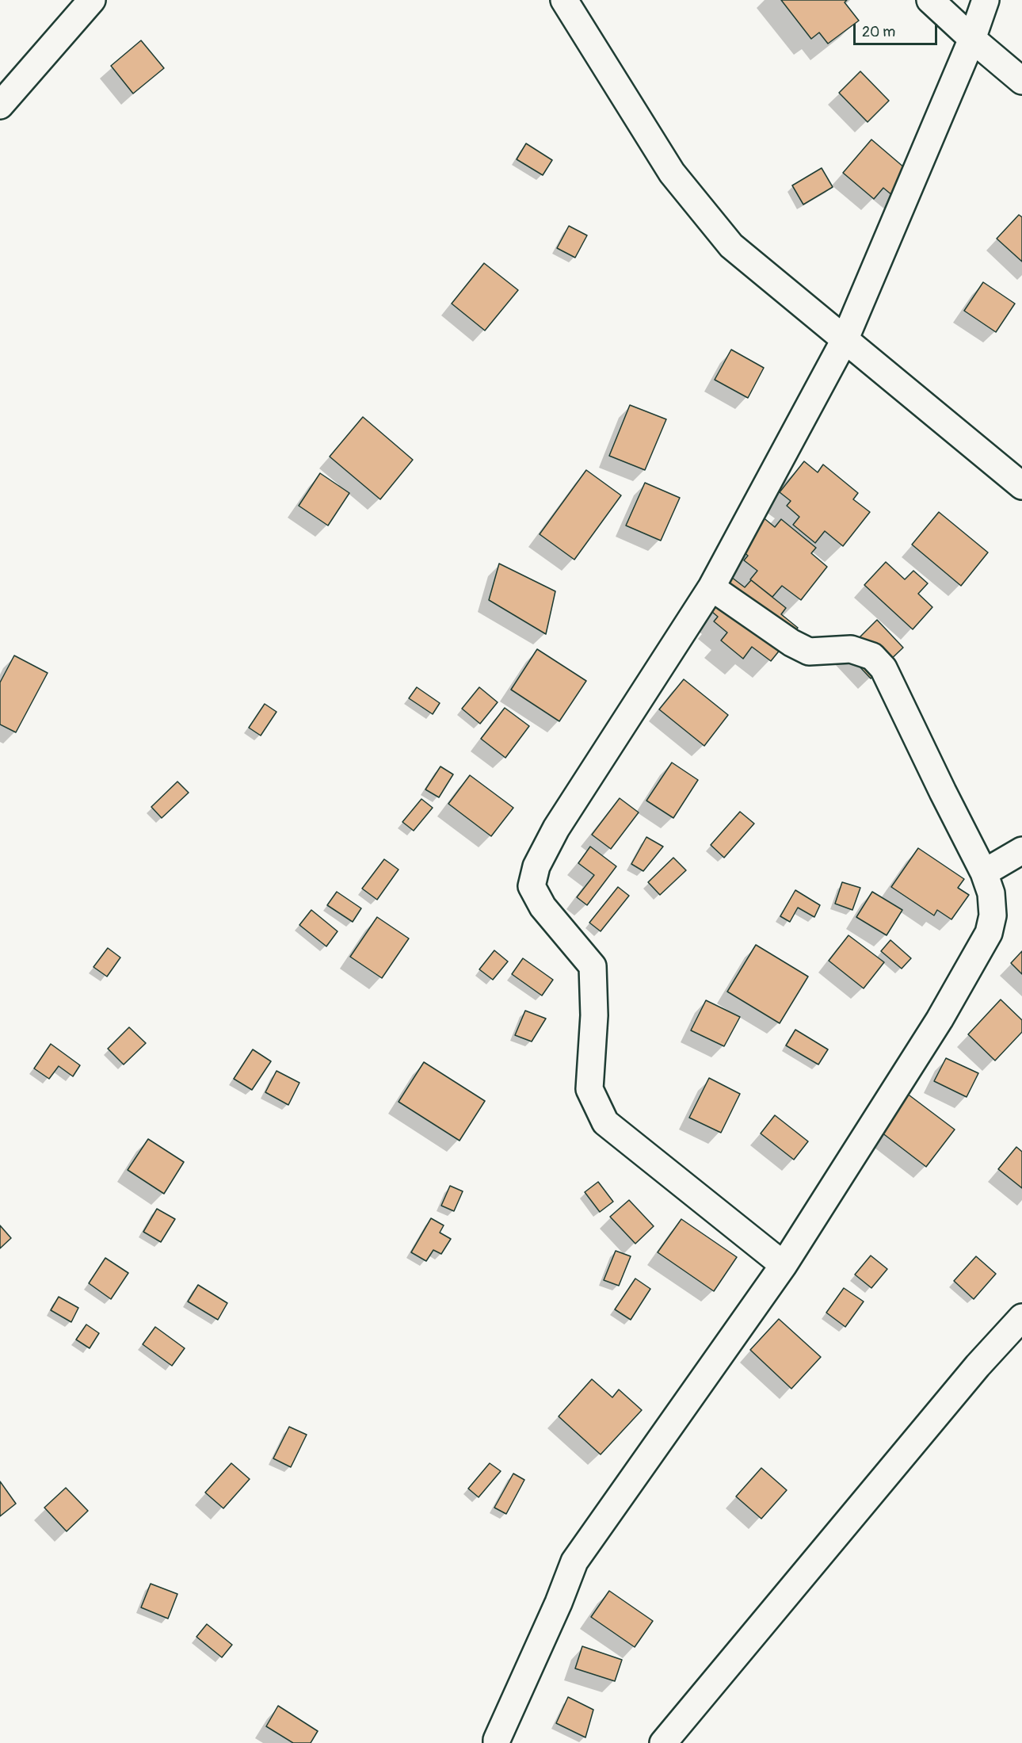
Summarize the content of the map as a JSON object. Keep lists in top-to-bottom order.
{
  "scale_bar": "20 m"
}
